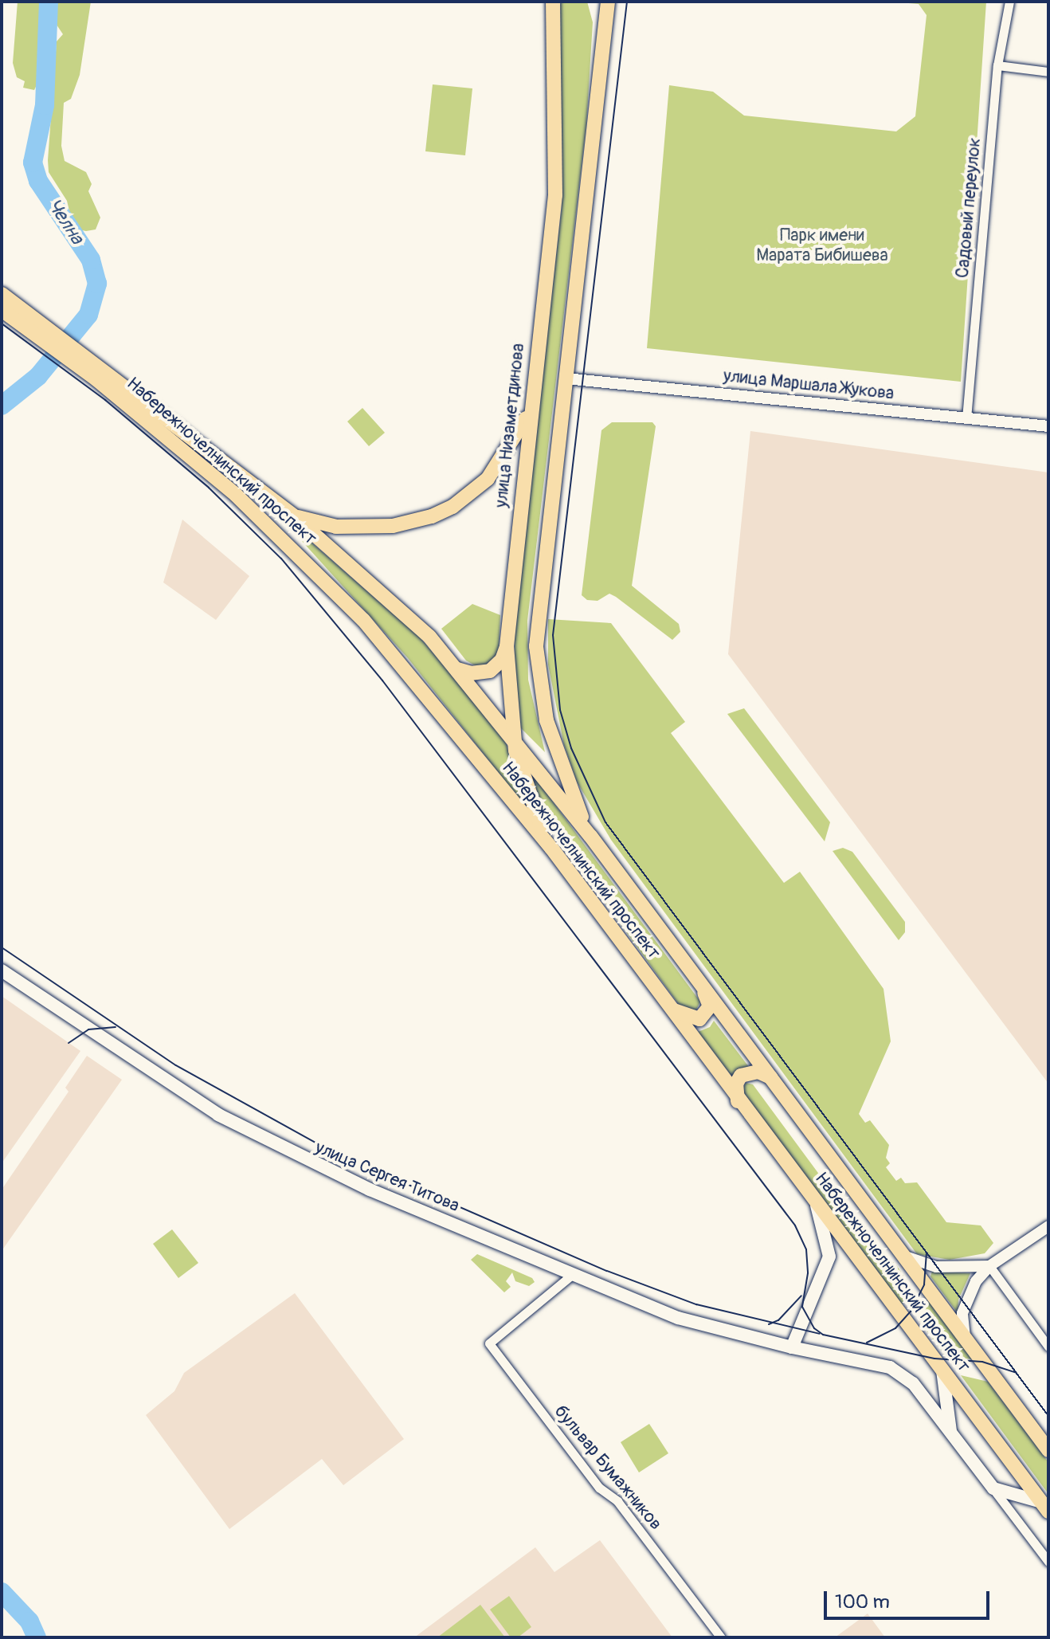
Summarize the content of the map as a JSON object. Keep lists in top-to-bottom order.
{
  "streets": {
    "main road": ["улица Низаметдинова", "Набережночелнинский проспект", "улица Сергея Титова"],
    "street": ["Садовый переулок", "улица Маршала Жукова", "бульвар Бумажников"]
  },
  "crossings": [
    ["Садовый переулок", "улица Маршала Жукова"],
    ["улица Низаметдинова", "Набережночелнинский проспект"],
    ["улица Сергея Титова", "бульвар Бумажников"]
  ],
  "water": ["Челна"],
  "parks": ["Парк имени Марата Бибишева"],
  "scale_bar": "100 m"
}
